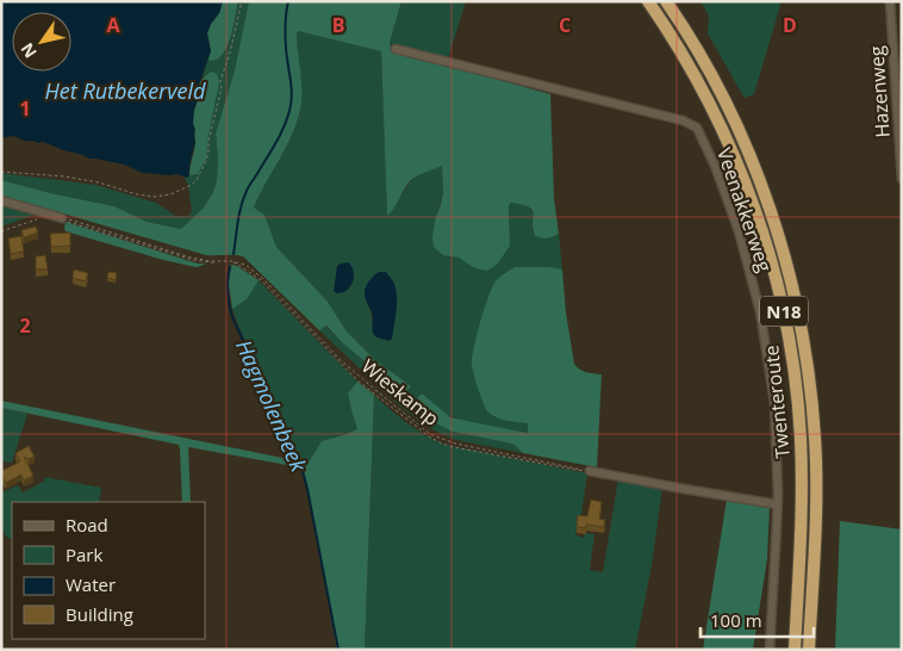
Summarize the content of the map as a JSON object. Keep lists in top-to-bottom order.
{
  "streets": {
    "highway": ["N18", "Twenteroute"],
    "street": ["Hazenweg", "Veenakkerweg"],
    "path": ["Wieskamp"]
  },
  "water": ["Het Rutbekerveld", "Hagmolenbeek"],
  "legend": [
    "Road",
    "Park",
    "Water",
    "Building"
  ],
  "scale_bar": "100 m",
  "north": "bottom left",
  "grid": {
    "columns": [
      "A",
      "B",
      "C",
      "D"
    ],
    "rows": ["1", "2"]
  }
}
